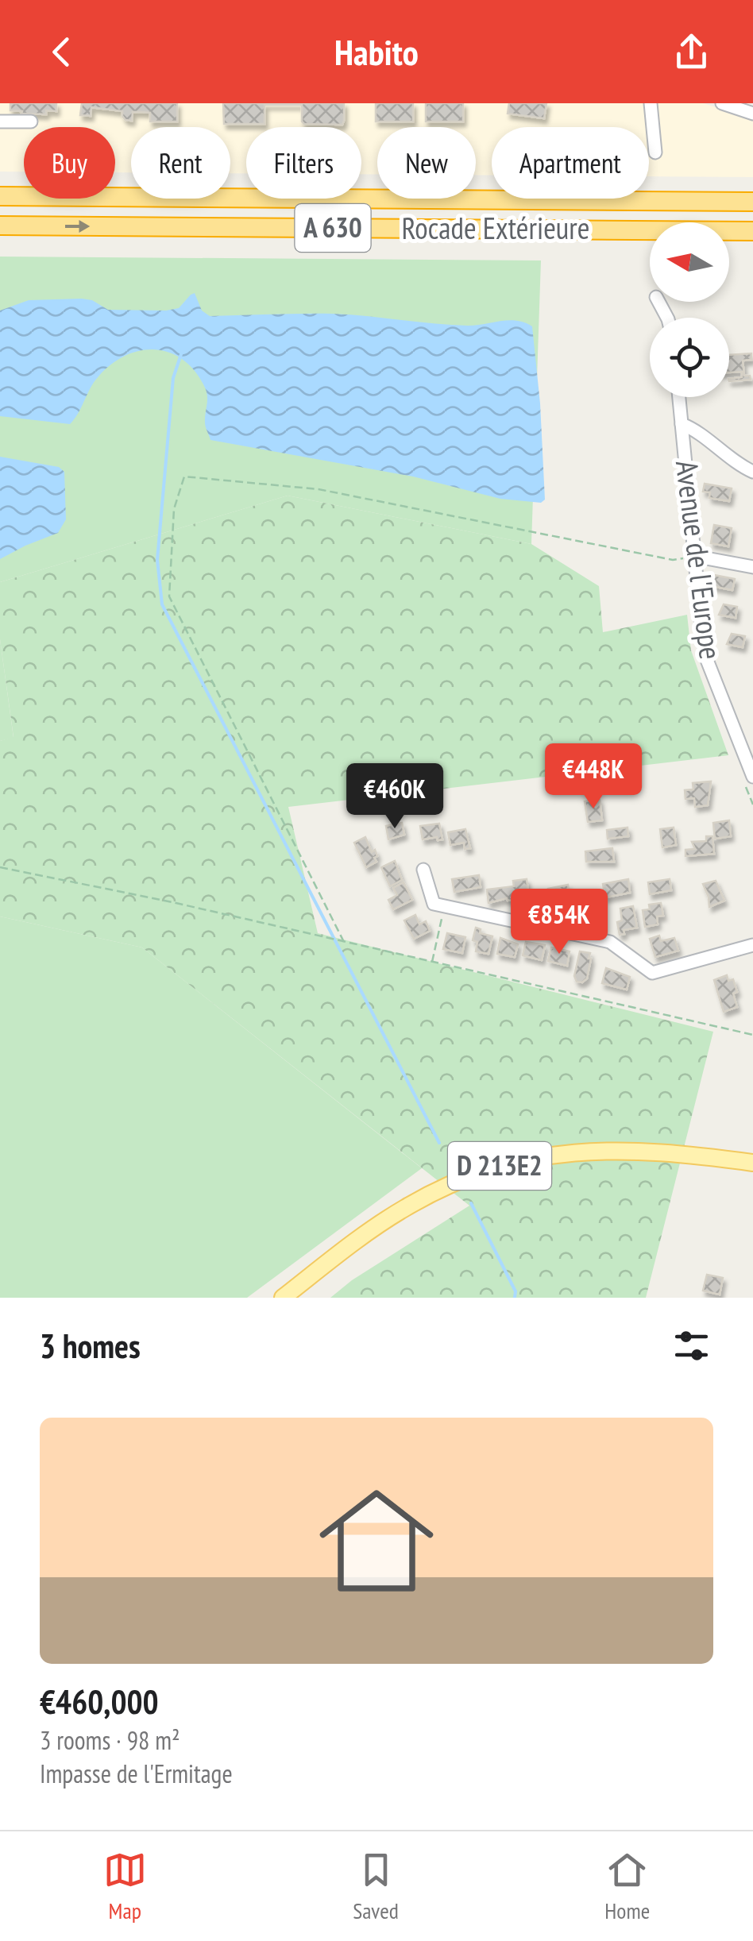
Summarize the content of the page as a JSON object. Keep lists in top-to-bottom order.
{
  "streets": {
    "highway": ["A 630", "Rocade Extérieure"],
    "main road": ["D 213E2"],
    "street": ["Avenue de l'Europe"]
  },
  "north": "left",
  "page": {
    "header": "Habito",
    "chip": [
      "Buy",
      "Rent",
      "Filters",
      "New",
      "Apartment"
    ],
    "price": ["€448K", "€460K", "€854K"],
    "heading": "3 homes",
    "list": [
      {
        "name": "€460,000",
        "note": "3 rooms · 98 m² · Impasse de l'Ermitage"
      }
    ],
    "tabs": ["Map", "Saved", "Home"]
  }
}
